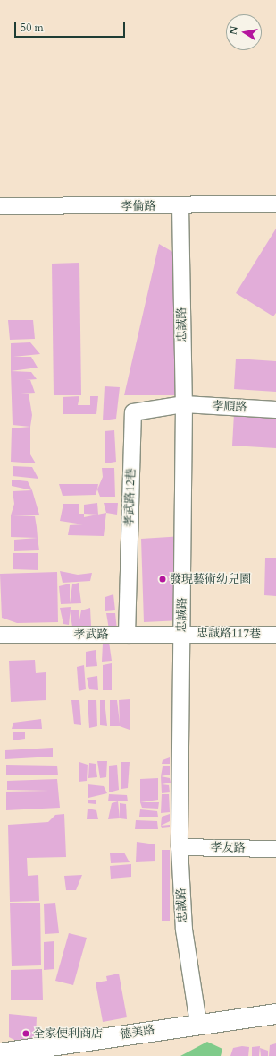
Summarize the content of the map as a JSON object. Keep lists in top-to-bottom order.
{
  "streets": {
    "main road": ["德美路"],
    "street": [
      "孝倫路",
      "忠誠路",
      "孝順路",
      "孝武路12巷",
      "忠誠路117巷",
      "孝武路",
      "孝友路"
    ]
  },
  "crossings": [
    ["孝倫路", "忠誠路"],
    ["忠誠路", "孝順路"],
    ["忠誠路", "孝武路12巷"],
    ["忠誠路", "忠誠路117巷"],
    ["忠誠路", "孝武路"],
    ["忠誠路", "孝友路"],
    ["忠誠路", "德美路"],
    ["孝順路", "孝武路12巷"],
    ["孝武路12巷", "孝武路"],
    ["忠誠路117巷", "孝武路"]
  ],
  "places": ["發現藝術幼兒園", "全家便利商店"],
  "scale_bar": "50 m",
  "north": "left"
}
